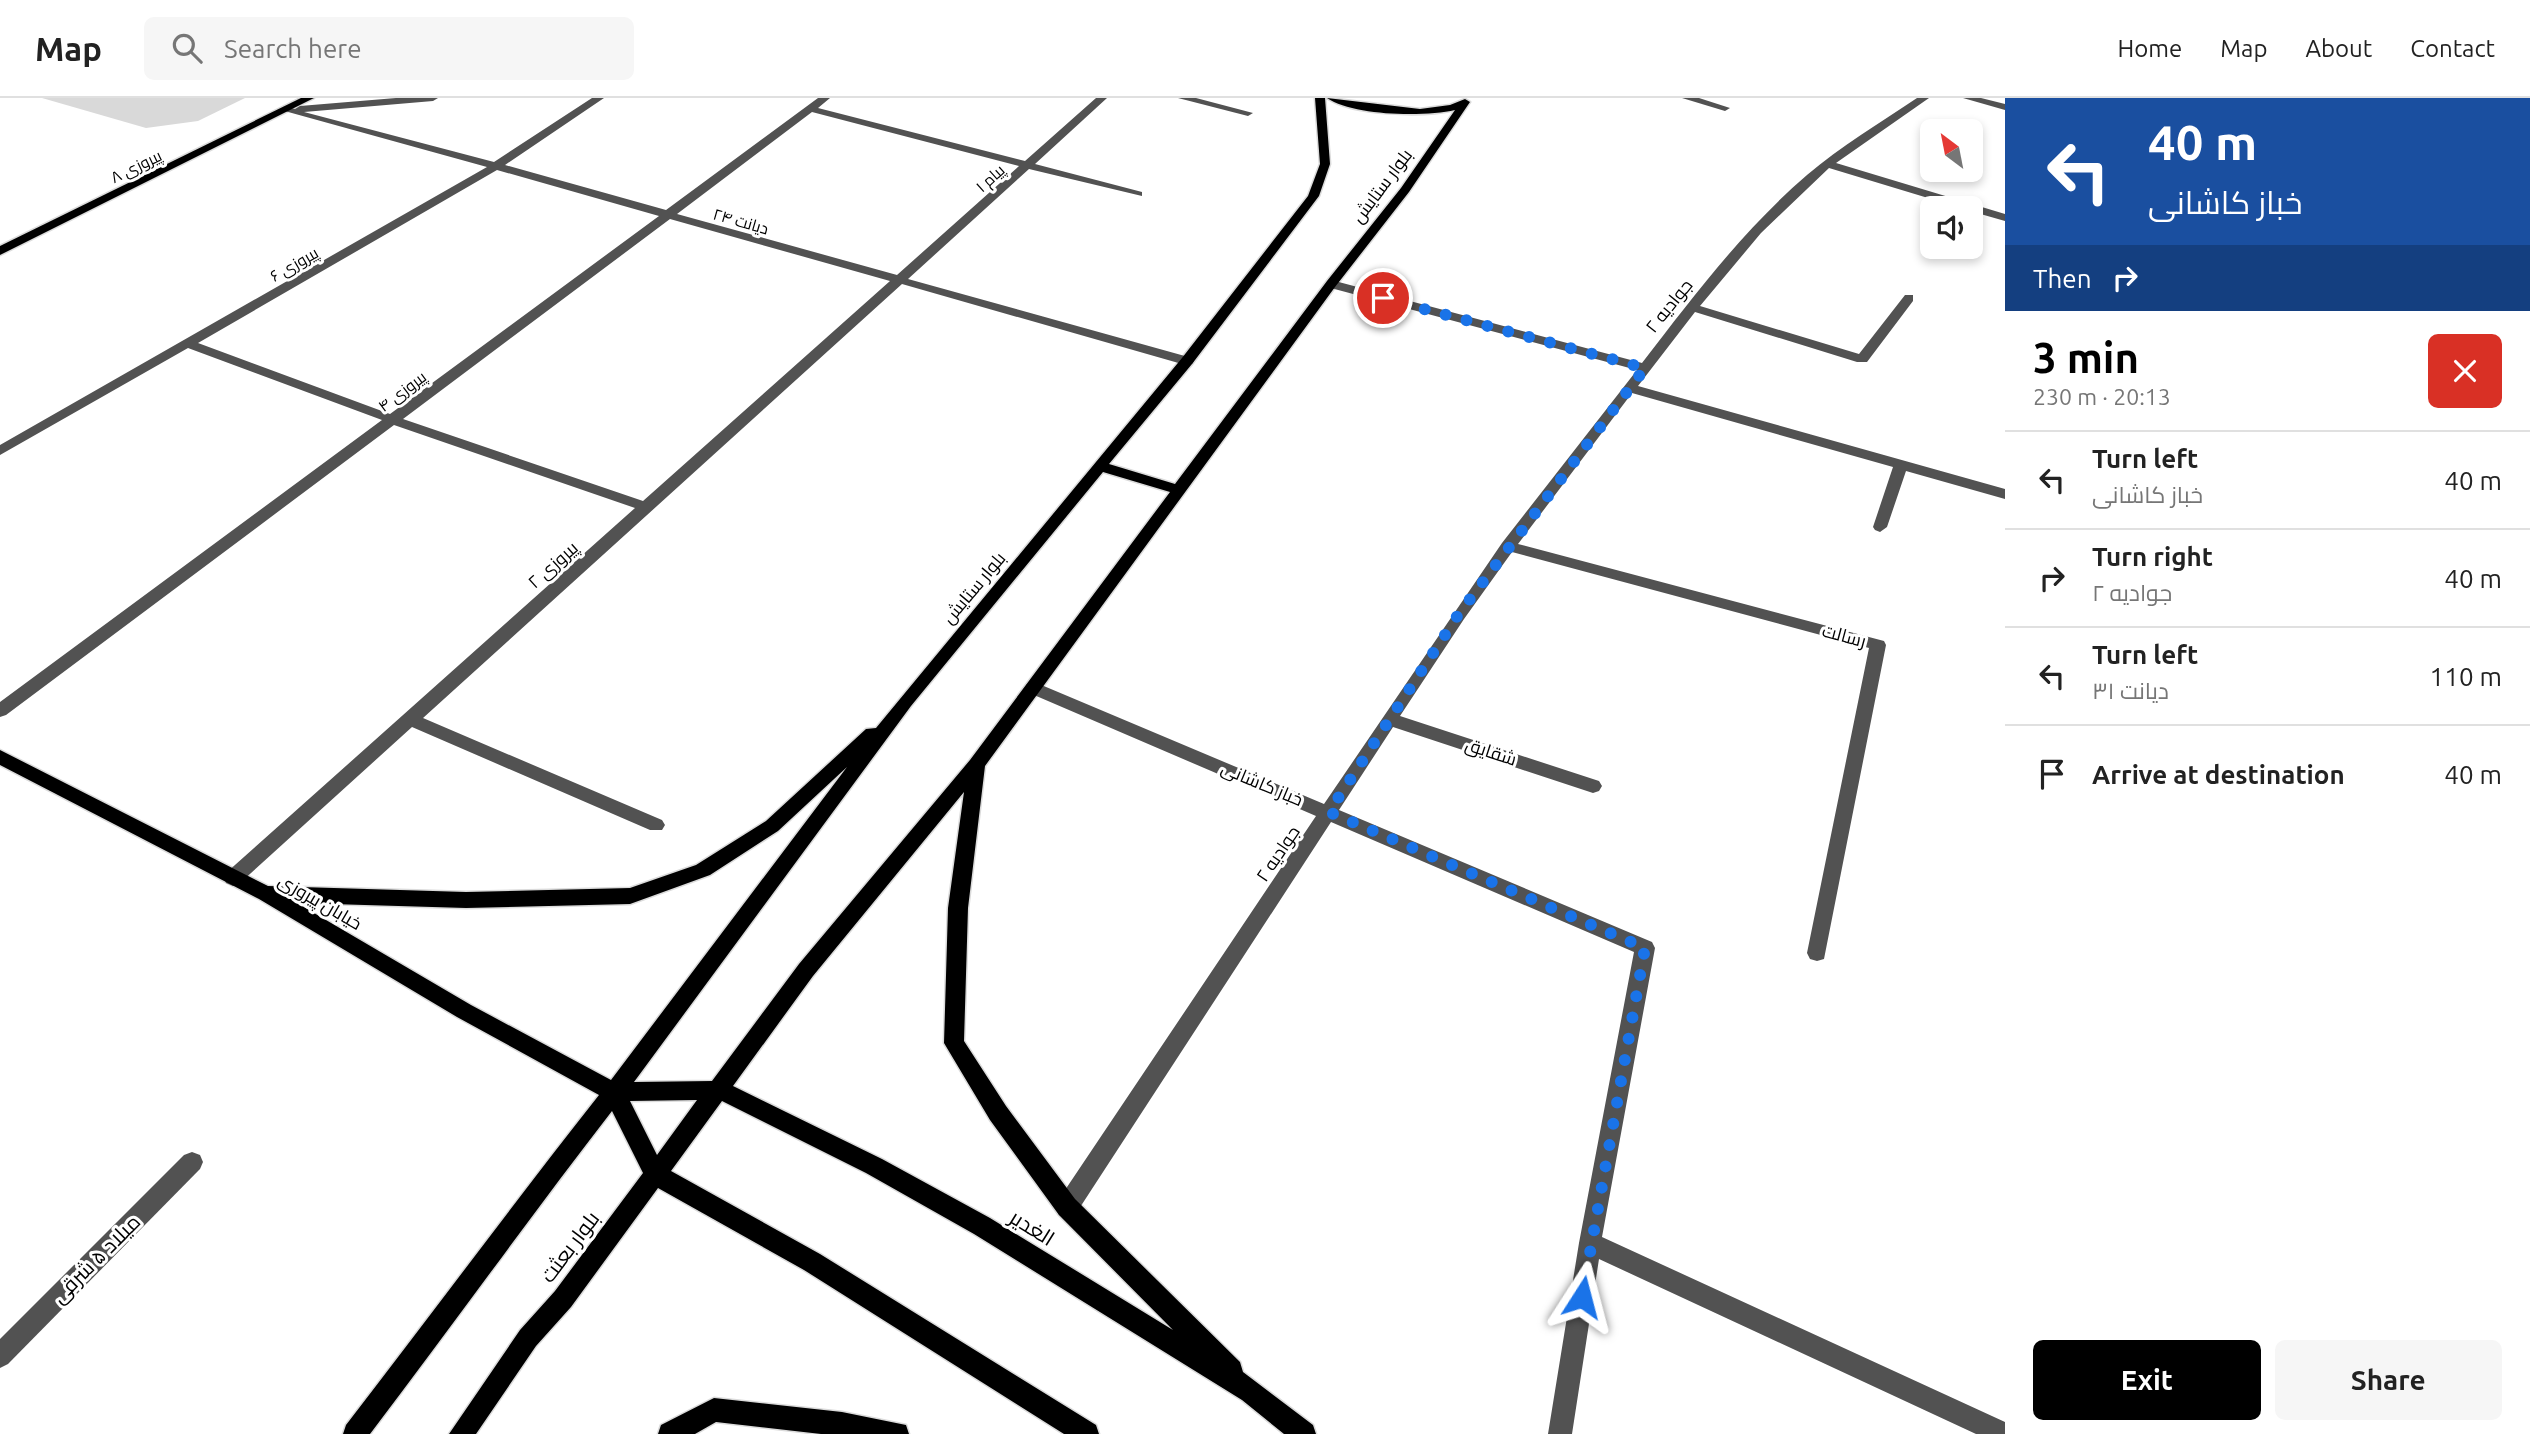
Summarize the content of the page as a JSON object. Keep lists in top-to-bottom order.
{
  "streets": {
    "main road": [
      "پیروزی ۸",
      "بلوار ستایش",
      "خیابان پیروزی",
      "الغدیر",
      "بلوار بعثت"
    ],
    "street": [
      "پیام ۱",
      "دیانت ۲۴",
      "پیروزی ۶",
      "جوادیه ۲",
      "پیروزی ۴",
      "پیروزی ۲",
      "رسالت",
      "شقایق",
      "خباز کاشانی",
      "میلاد ۵ شرقی"
    ]
  },
  "crossings": [
    ["پیروزی ۸", "دیانت ۲۴"],
    ["پیام ۱", "دیانت ۲۴"],
    ["پیام ۱", "پیروزی ۲"],
    ["بلوار ستایش", "دیانت ۲۴"],
    ["بلوار ستایش", "خباز کاشانی"],
    ["بلوار ستایش", "خیابان پیروزی"],
    ["بلوار ستایش", "الغدیر"],
    ["بلوار ستایش", "بلوار بعثت"],
    ["دیانت ۲۴", "پیروزی ۶"],
    ["دیانت ۲۴", "پیروزی ۴"],
    ["دیانت ۲۴", "پیروزی ۲"],
    ["جوادیه ۲", "رسالت"],
    ["جوادیه ۲", "شقایق"],
    ["جوادیه ۲", "خباز کاشانی"],
    ["پیروزی ۲", "خیابان پیروزی"],
    ["الغدیر", "بلوار بعثت"]
  ],
  "north": "top left",
  "page": {
    "header": "Map",
    "search": "Search here",
    "nav": [
      "Home",
      "Map",
      "About",
      "Contact"
    ],
    "turn": ["40 m", "خباز کاشانی"],
    "then": "Then",
    "heading": ["3 min", "230 m · 20:13"],
    "list": [
      {
        "name": "Turn left",
        "note": "خباز کاشانی",
        "value": "40 m"
      },
      {
        "name": "Turn right",
        "note": "جوادیه ۲",
        "value": "40 m"
      },
      {
        "name": "Turn left",
        "note": "دیانت ۳۱",
        "value": "110 m"
      },
      {
        "name": "Arrive at destination",
        "value": "40 m"
      }
    ],
    "buttons": ["Exit", "Share"]
  }
}
